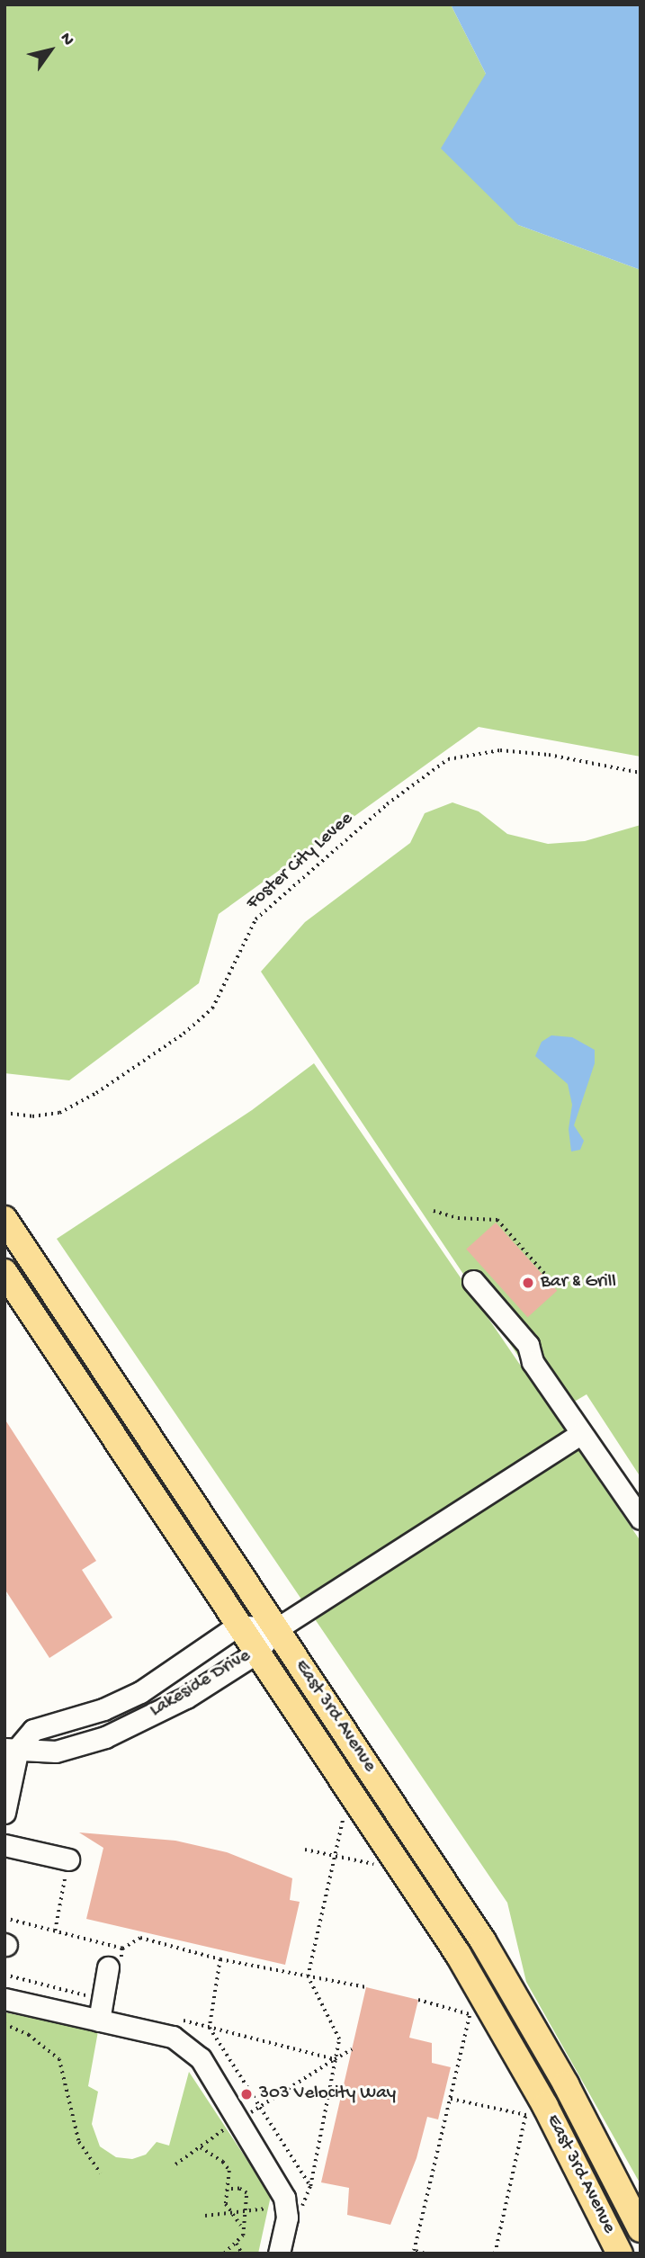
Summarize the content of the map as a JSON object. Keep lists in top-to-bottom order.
{
  "streets": {
    "main road": ["East 3rd Avenue"],
    "street": ["Lakeside Drive"],
    "path": ["Foster City Levee"]
  },
  "crossings": [
    ["Lakeside Drive", "East 3rd Avenue"]
  ],
  "places": ["Bar & Grill", "303 Velocity Way"],
  "north": "top right"
}
